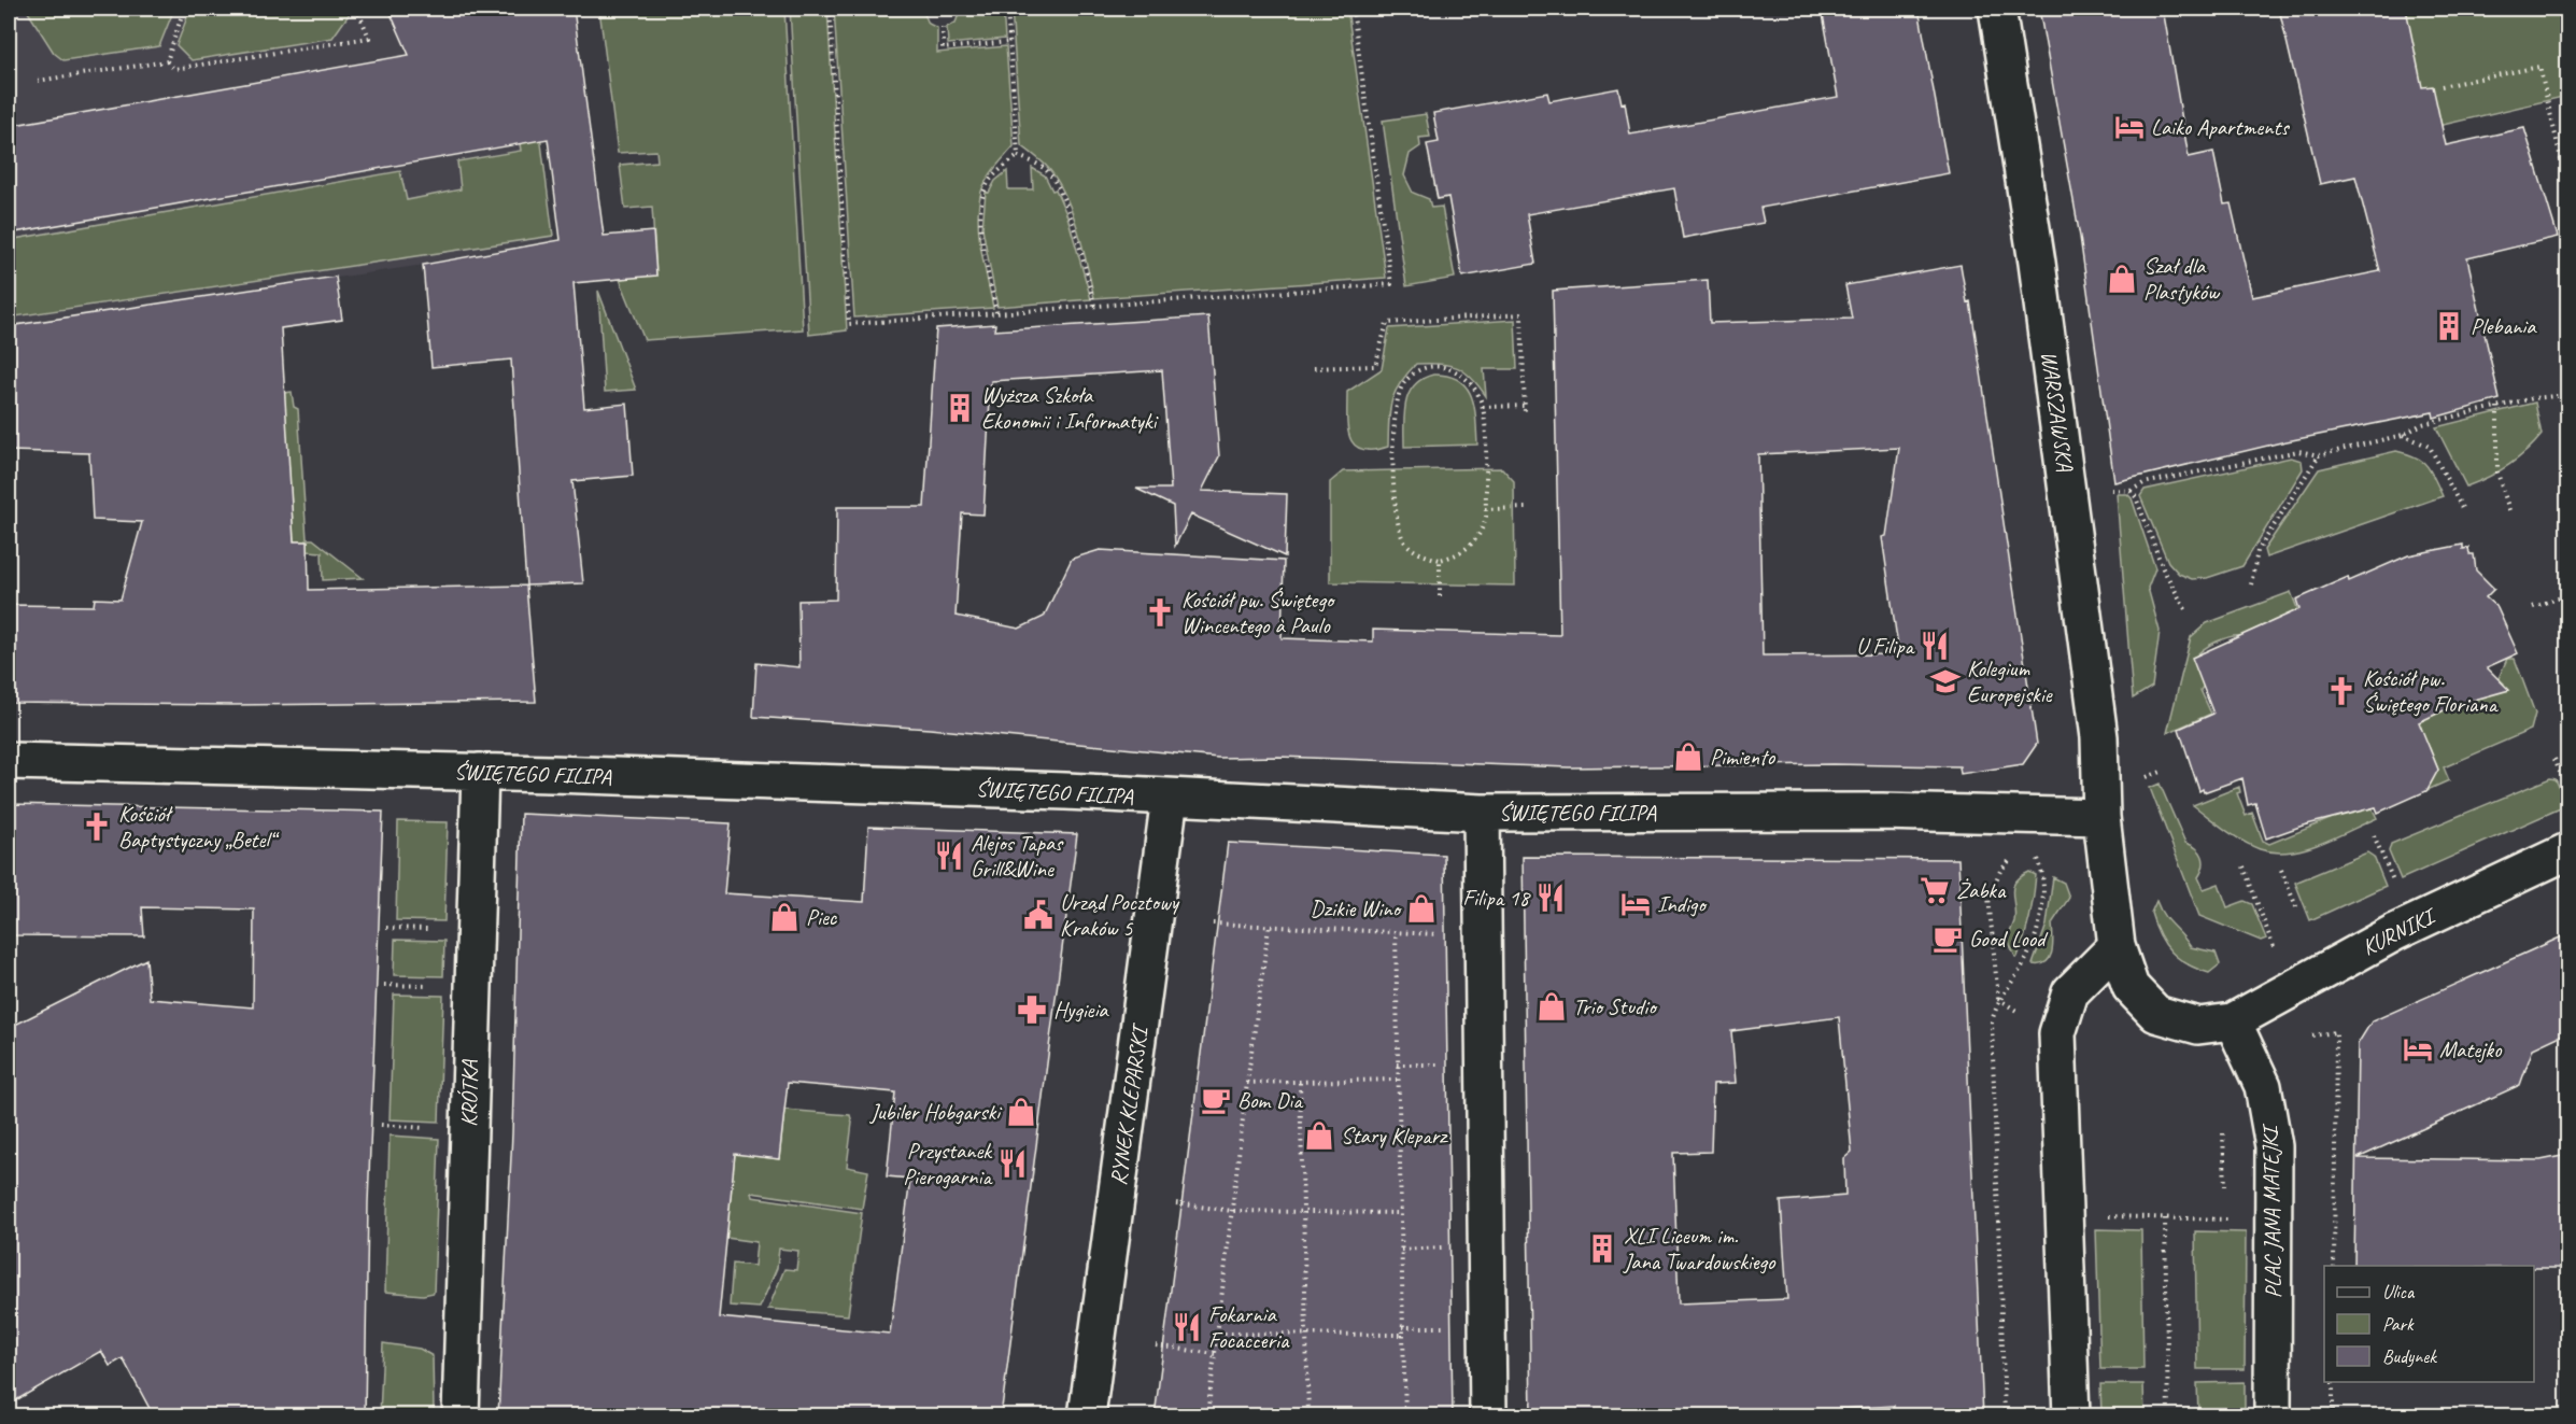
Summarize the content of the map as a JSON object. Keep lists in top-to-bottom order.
{
  "streets": {
    "street": [
      "WARSZAWSKA",
      "ŚWIĘTEGO FILIPA",
      "KURNIKI",
      "KRÓTKA",
      "RYNEK KLEPARSKI",
      "PLAC JANA MATEJKI"
    ]
  },
  "crossings": [
    ["WARSZAWSKA", "ŚWIĘTEGO FILIPA"],
    ["ŚWIĘTEGO FILIPA", "KRÓTKA"],
    ["ŚWIĘTEGO FILIPA", "RYNEK KLEPARSKI"],
    ["KURNIKI", "PLAC JANA MATEJKI"]
  ],
  "places": {
    "hotel": ["Laiko Apartments", "Indigo", "Matejko"],
    "shop": [
      "Szał dla Plastyków",
      "Pimiento",
      "Dzikie Wino",
      "Piec",
      "Trio Studio",
      "Jubiler Hobgarski",
      "Stary Kleparz"
    ],
    "building": ["Plebania", "Wyższa Szkoła Ekonomii i Informatyki", "XLI Liceum im. Jana Twardowskiego"],
    "church": ["Kościół pw. Świętego Wincentego à Paulo", "Kościół pw. Świętego Floriana", "Kościół Baptystyczny „Betel“"],
    "restaurant": [
      "U Filipa",
      "Alejos Tapas Grill&Wine",
      "Filipa 18",
      "Przystanek Pierogarnia",
      "Fokarnia Focacceria"
    ],
    "school or university": ["Kolegium Europejskie"],
    "supermarket": ["Żabka"],
    "public building": ["Urząd Pocztowy Kraków 5"],
    "cafe": ["Good Lood", "Bom Dia"],
    "pharmacy": ["Hygieia"]
  },
  "legend": ["Ulica", "Park", "Budynek"]
}
